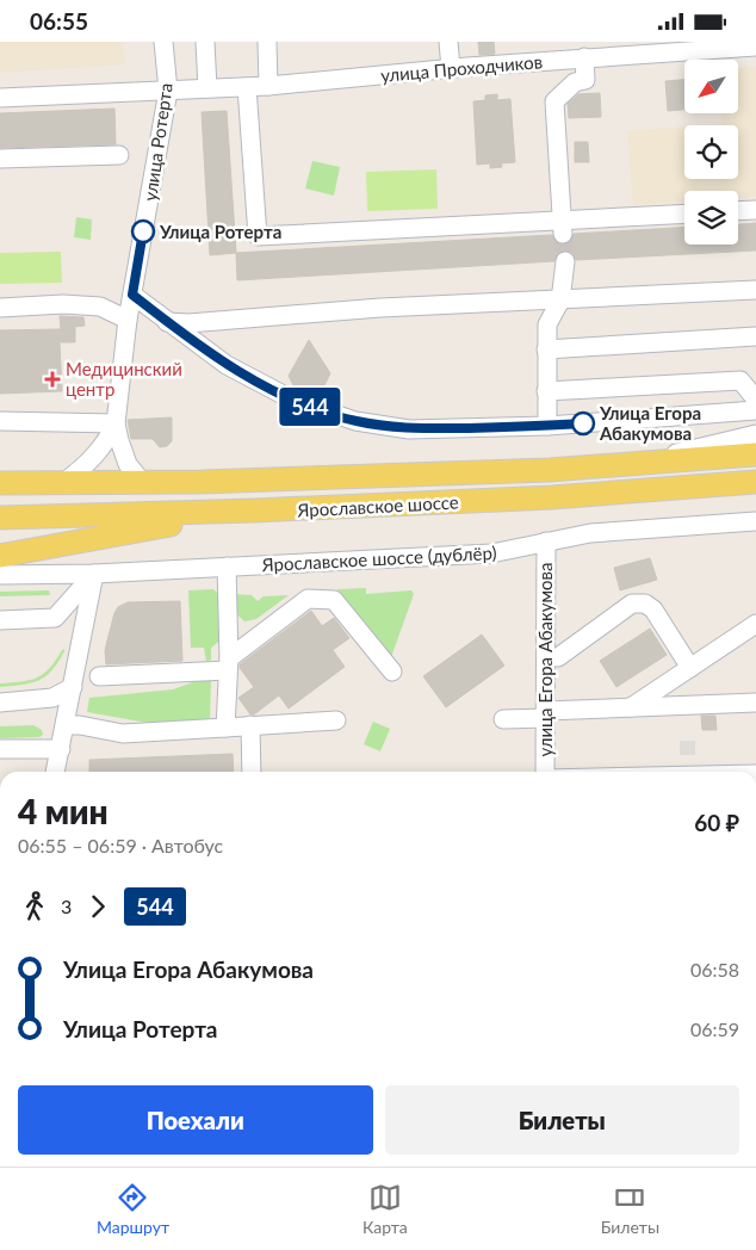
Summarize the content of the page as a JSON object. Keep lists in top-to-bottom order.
{
  "streets": {
    "main road": ["Ярославское шоссе"],
    "street": [
      "улица Проходчиков",
      "улица Ротерта",
      "Ярославское шоссе (дублёр)",
      "улица Егора Абакумова"
    ]
  },
  "crossings": [
    ["улица Проходчиков", "улица Ротерта"],
    ["улица Ротерта", "Ярославское шоссе"],
    ["Ярославское шоссе (дублёр)", "улица Егора Абакумова"]
  ],
  "places": {
    "other": ["Улица Ротерта", "Улица Егора Абакумова"],
    "health": ["Медицинский центр"]
  },
  "lines": ["bus line 544"],
  "north": "bottom left",
  "page": {
    "status": "06:55",
    "on_map": "544",
    "heading": ["4 мин", "06:55 – 06:59 · Автобус", "60 ₽"],
    "legs": ["3", "544"],
    "list": [
      {
        "name": "Улица Егора Абакумова",
        "value": "06:58"
      },
      {
        "name": "Улица Ротерта",
        "value": "06:59"
      }
    ],
    "buttons": ["Поехали", "Билеты"],
    "tabs": ["Маршрут", "Карта", "Билеты"]
  }
}
